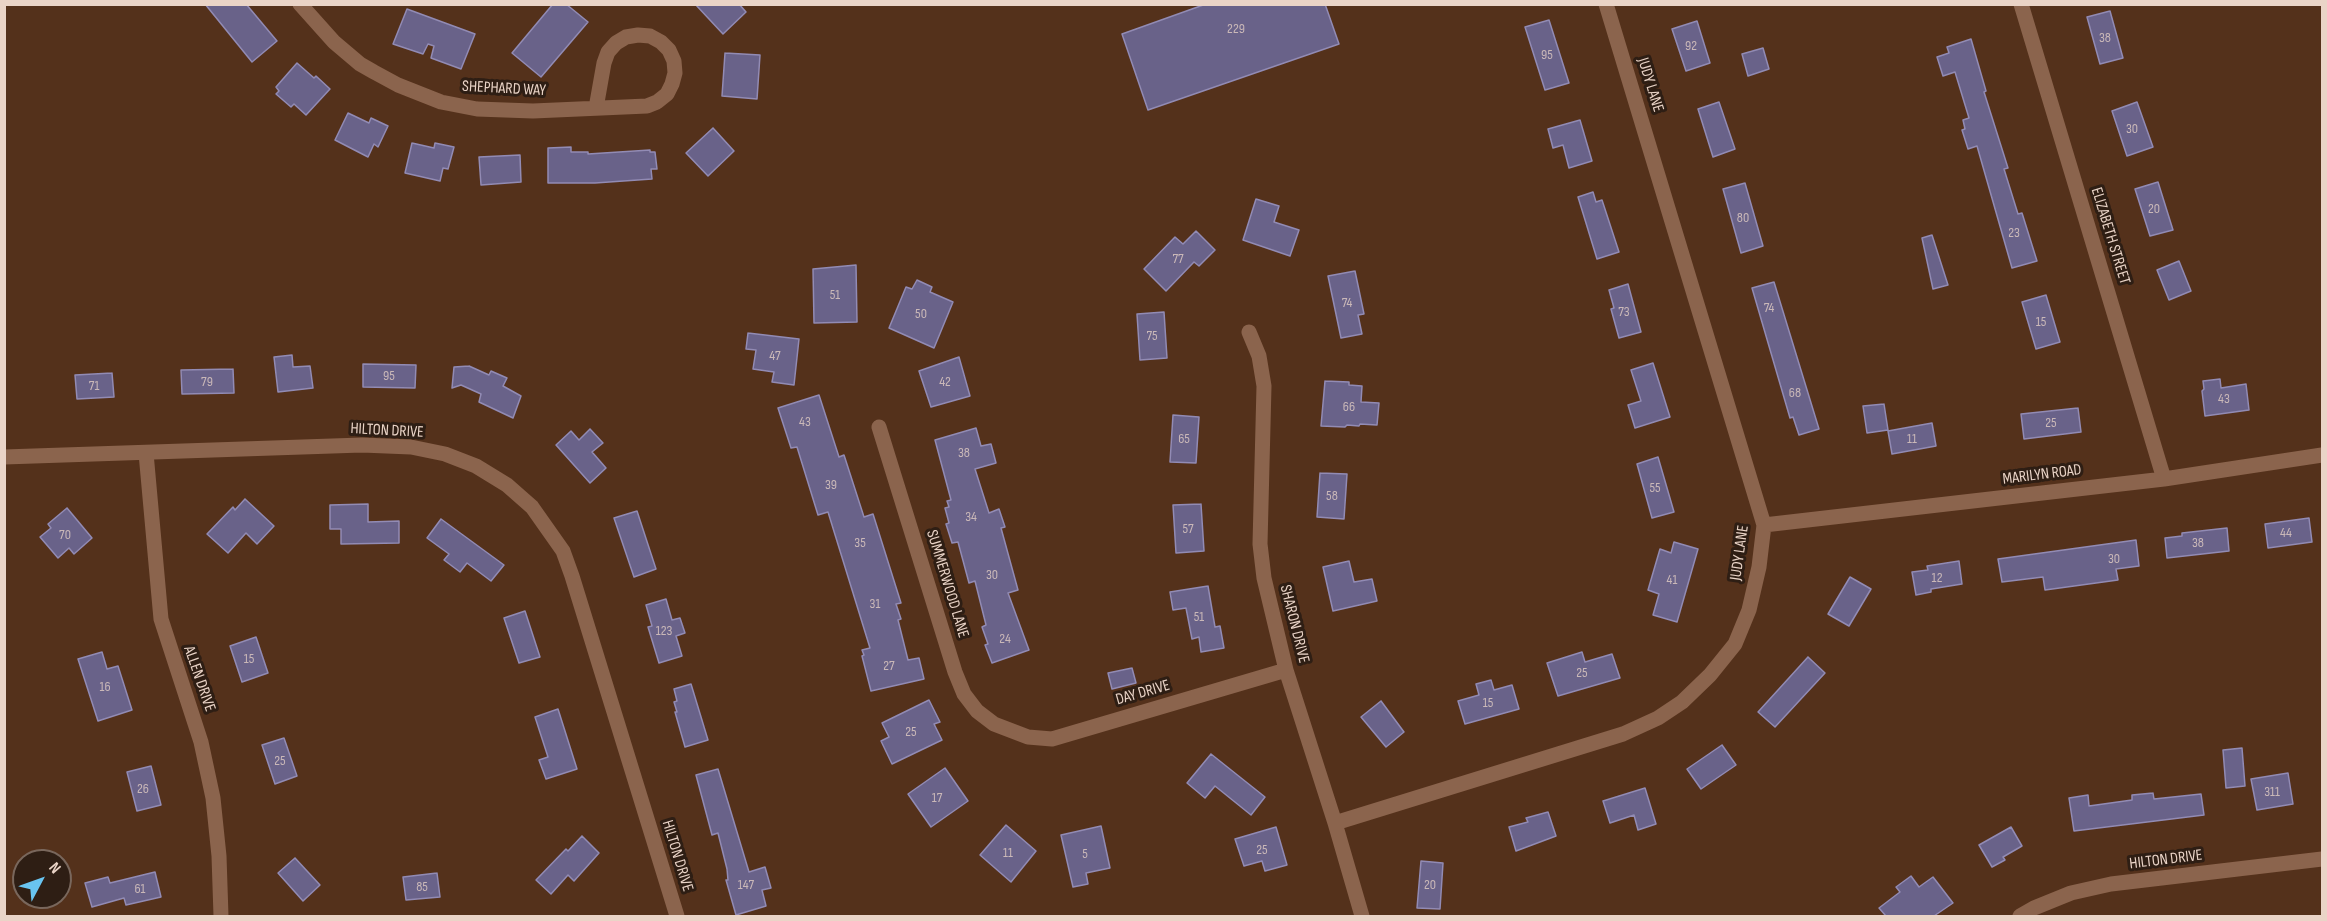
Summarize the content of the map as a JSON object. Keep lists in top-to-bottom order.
{
  "streets": {
    "street": [
      "JUDY LANE",
      "SHEPHARD WAY",
      "ELIZABETH STREET",
      "HILTON DRIVE",
      "MARILYN ROAD",
      "SUMMERWOOD LANE",
      "SHARON DRIVE",
      "ALLEN DRIVE",
      "DAY DRIVE"
    ]
  },
  "crossings": [
    ["JUDY LANE", "MARILYN ROAD"],
    ["JUDY LANE", "SHARON DRIVE"],
    ["ELIZABETH STREET", "MARILYN ROAD"],
    ["HILTON DRIVE", "ALLEN DRIVE"],
    ["SUMMERWOOD LANE", "DAY DRIVE"],
    ["SHARON DRIVE", "DAY DRIVE"]
  ],
  "house_numbers": [
    "229",
    "38",
    "92",
    "95",
    "30",
    "20",
    "80",
    "23",
    "77",
    "51",
    "74",
    "74",
    "73",
    "50",
    "15",
    "75",
    "47",
    "95",
    "79",
    "42",
    "71",
    "68",
    "43",
    "66",
    "43",
    "25",
    "65",
    "11",
    "38",
    "39",
    "55",
    "58",
    "34",
    "57",
    "44",
    "70",
    "35",
    "38",
    "30",
    "30",
    "12",
    "41",
    "31",
    "51",
    "123",
    "24",
    "15",
    "27",
    "25",
    "16",
    "15",
    "25",
    "25",
    "26",
    "311",
    "17",
    "25",
    "11",
    "5",
    "147",
    "20",
    "85",
    "61"
  ],
  "north": "top right"
}
